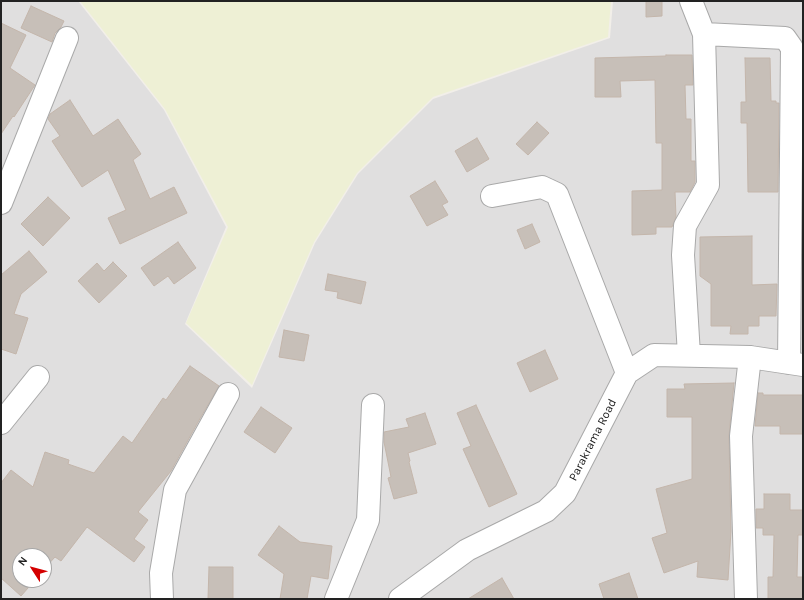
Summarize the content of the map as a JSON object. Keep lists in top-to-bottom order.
{
  "streets": {
    "street": ["Parakrama Road"]
  },
  "north": "top left"
}
